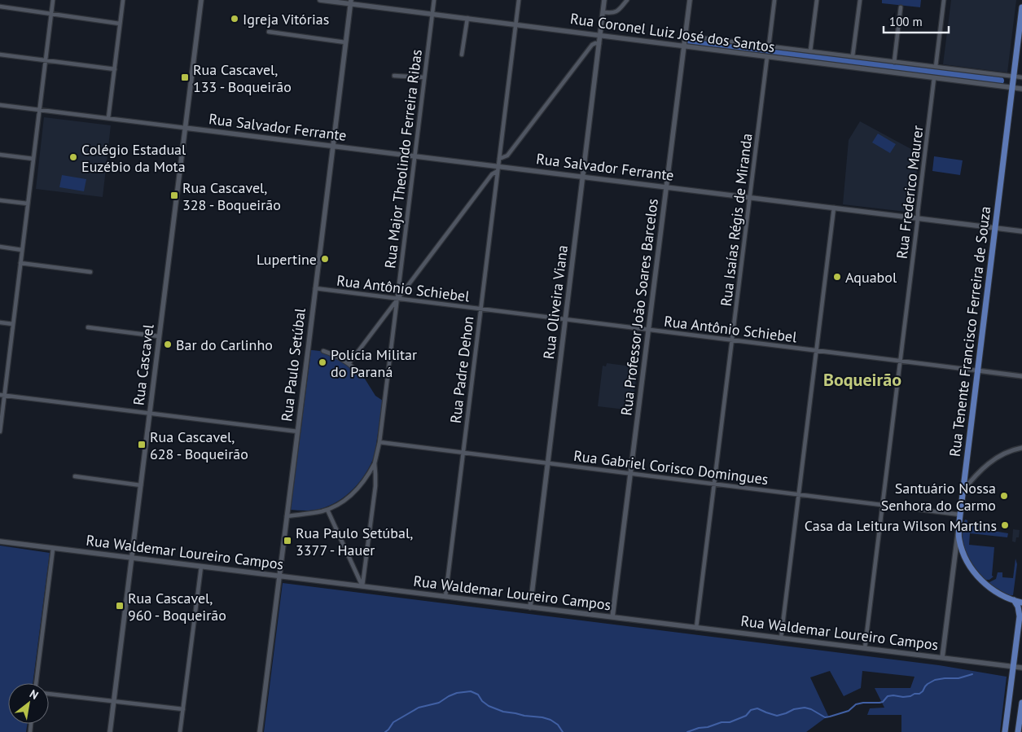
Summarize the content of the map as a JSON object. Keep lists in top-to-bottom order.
{
  "streets": {
    "main road": [
      "Rua Coronel Luiz José dos Santos",
      "Rua Salvador Ferrante",
      "Rua Oliveira Viana",
      "Rua Professor João Soares Barcelos",
      "Rua Tenente Francisco Ferreira de Souza",
      "Rua Cascavel",
      "Rua Paulo Setúbal",
      "Rua Waldemar Loureiro Campos"
    ],
    "street": [
      "Rua Major Theolindo Ferreira Ribas",
      "Rua Frederico Maurer",
      "Rua Isaías Régis de Miranda",
      "Rua Antônio Schiebel",
      "Rua Padre Dehon",
      "Rua Gabriel Corisco Domingues"
    ]
  },
  "crossings": [
    ["Rua Coronel Luiz José dos Santos", "Rua Major Theolindo Ferreira Ribas"],
    ["Rua Coronel Luiz José dos Santos", "Rua Frederico Maurer"],
    ["Rua Coronel Luiz José dos Santos", "Rua Isaías Régis de Miranda"],
    ["Rua Coronel Luiz José dos Santos", "Rua Oliveira Viana"],
    ["Rua Coronel Luiz José dos Santos", "Rua Professor João Soares Barcelos"],
    ["Rua Coronel Luiz José dos Santos", "Rua Tenente Francisco Ferreira de Souza"],
    ["Rua Coronel Luiz José dos Santos", "Rua Paulo Setúbal"],
    ["Rua Coronel Luiz José dos Santos", "Rua Padre Dehon"],
    ["Rua Salvador Ferrante", "Rua Major Theolindo Ferreira Ribas"],
    ["Rua Salvador Ferrante", "Rua Frederico Maurer"],
    ["Rua Salvador Ferrante", "Rua Isaías Régis de Miranda"],
    ["Rua Salvador Ferrante", "Rua Oliveira Viana"],
    ["Rua Salvador Ferrante", "Rua Professor João Soares Barcelos"],
    ["Rua Salvador Ferrante", "Rua Tenente Francisco Ferreira de Souza"],
    ["Rua Salvador Ferrante", "Rua Cascavel"],
    ["Rua Salvador Ferrante", "Rua Paulo Setúbal"],
    ["Rua Salvador Ferrante", "Rua Padre Dehon"],
    ["Rua Major Theolindo Ferreira Ribas", "Rua Antônio Schiebel"],
    ["Rua Major Theolindo Ferreira Ribas", "Rua Gabriel Corisco Domingues"],
    ["Rua Major Theolindo Ferreira Ribas", "Rua Waldemar Loureiro Campos"],
    ["Rua Frederico Maurer", "Rua Antônio Schiebel"],
    ["Rua Frederico Maurer", "Rua Gabriel Corisco Domingues"],
    ["Rua Frederico Maurer", "Rua Waldemar Loureiro Campos"],
    ["Rua Isaías Régis de Miranda", "Rua Antônio Schiebel"],
    ["Rua Isaías Régis de Miranda", "Rua Gabriel Corisco Domingues"],
    ["Rua Isaías Régis de Miranda", "Rua Waldemar Loureiro Campos"],
    ["Rua Antônio Schiebel", "Rua Oliveira Viana"],
    ["Rua Antônio Schiebel", "Rua Professor João Soares Barcelos"],
    ["Rua Antônio Schiebel", "Rua Tenente Francisco Ferreira de Souza"],
    ["Rua Antônio Schiebel", "Rua Paulo Setúbal"],
    ["Rua Antônio Schiebel", "Rua Padre Dehon"],
    ["Rua Oliveira Viana", "Rua Gabriel Corisco Domingues"],
    ["Rua Oliveira Viana", "Rua Waldemar Loureiro Campos"],
    ["Rua Professor João Soares Barcelos", "Rua Gabriel Corisco Domingues"],
    ["Rua Professor João Soares Barcelos", "Rua Waldemar Loureiro Campos"],
    ["Rua Tenente Francisco Ferreira de Souza", "Rua Gabriel Corisco Domingues"],
    ["Rua Tenente Francisco Ferreira de Souza", "Rua Waldemar Loureiro Campos"],
    ["Rua Cascavel", "Rua Waldemar Loureiro Campos"],
    ["Rua Paulo Setúbal", "Rua Waldemar Loureiro Campos"],
    ["Rua Padre Dehon", "Rua Gabriel Corisco Domingues"],
    ["Rua Padre Dehon", "Rua Waldemar Loureiro Campos"]
  ],
  "districts": ["Boqueirão"],
  "places": {
    "other": [
      "Igreja Vitórias",
      "Colégio Estadual Euzébio da Mota",
      "Lupertine",
      "Aquabol",
      "Bar do Carlinho",
      "Polícia Militar do Paraná",
      "Santuário Nossa Senhora do Carmo",
      "Casa da Leitura Wilson Martins"
    ],
    "transit": [
      "Rua Cascavel, 133 - Boqueirão",
      "Rua Cascavel, 328 - Boqueirão",
      "Rua Cascavel, 628 - Boqueirão",
      "Rua Paulo Setúbal, 3377 - Hauer",
      "Rua Cascavel, 960 - Boqueirão"
    ]
  },
  "scale_bar": "100 m",
  "north": "top right"
}
